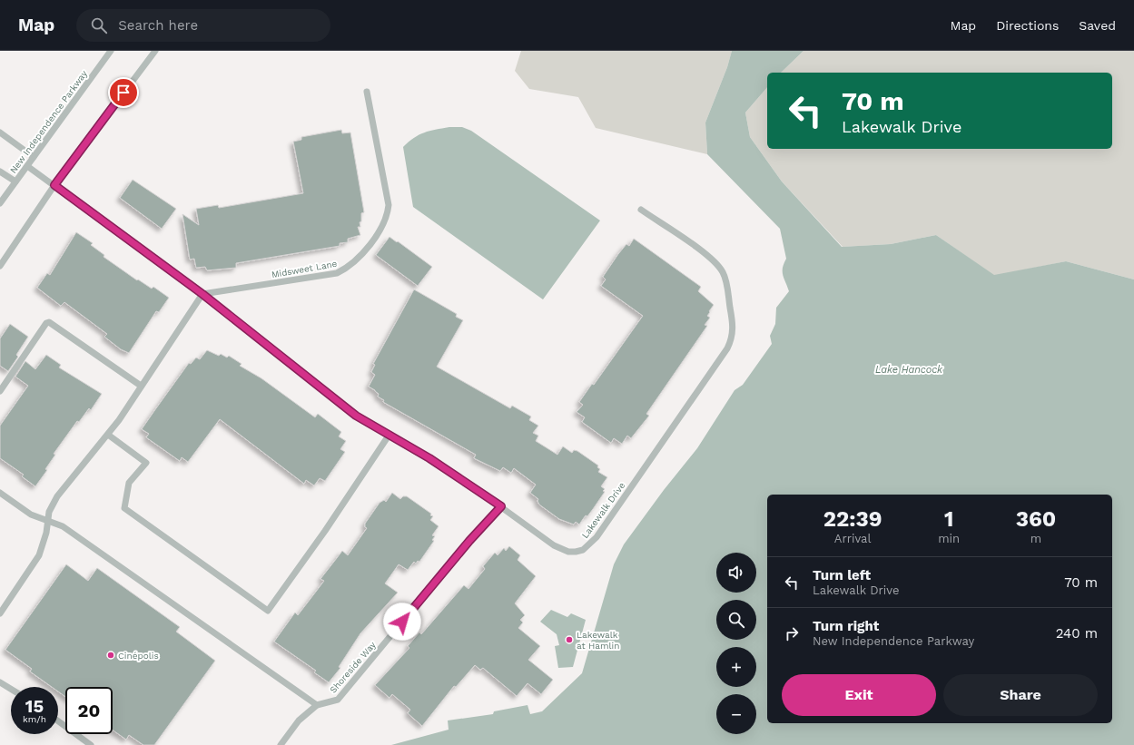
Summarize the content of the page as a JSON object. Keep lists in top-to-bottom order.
{
  "streets": {
    "street": [
      "New Independence Parkway",
      "Midsweet Lane",
      "Lakewalk Drive",
      "Shoreside Way"
    ]
  },
  "crossings": [
    ["New Independence Parkway", "Lakewalk Drive"],
    ["Midsweet Lane", "Lakewalk Drive"],
    ["Lakewalk Drive", "Shoreside Way"]
  ],
  "water": ["Lake Hancock"],
  "places": ["Lakewalk at Hamlin", "Cinépolis"],
  "page": {
    "header": "Map",
    "search": "Search here",
    "nav": ["Map", "Directions", "Saved"],
    "turn": ["70 m", "Lakewalk Drive"],
    "eta": [
      "22:39",
      "Arrival",
      "1",
      "min",
      "360",
      "m"
    ],
    "map_buttons": ["+", "−"],
    "list": [
      {
        "name": "Turn left",
        "note": "Lakewalk Drive",
        "value": "70 m"
      },
      {
        "name": "Turn right",
        "note": "New Independence Parkway",
        "value": "240 m"
      }
    ],
    "buttons": ["Exit", "Share"],
    "speed": "15 km/h",
    "limit": "20"
  }
}
